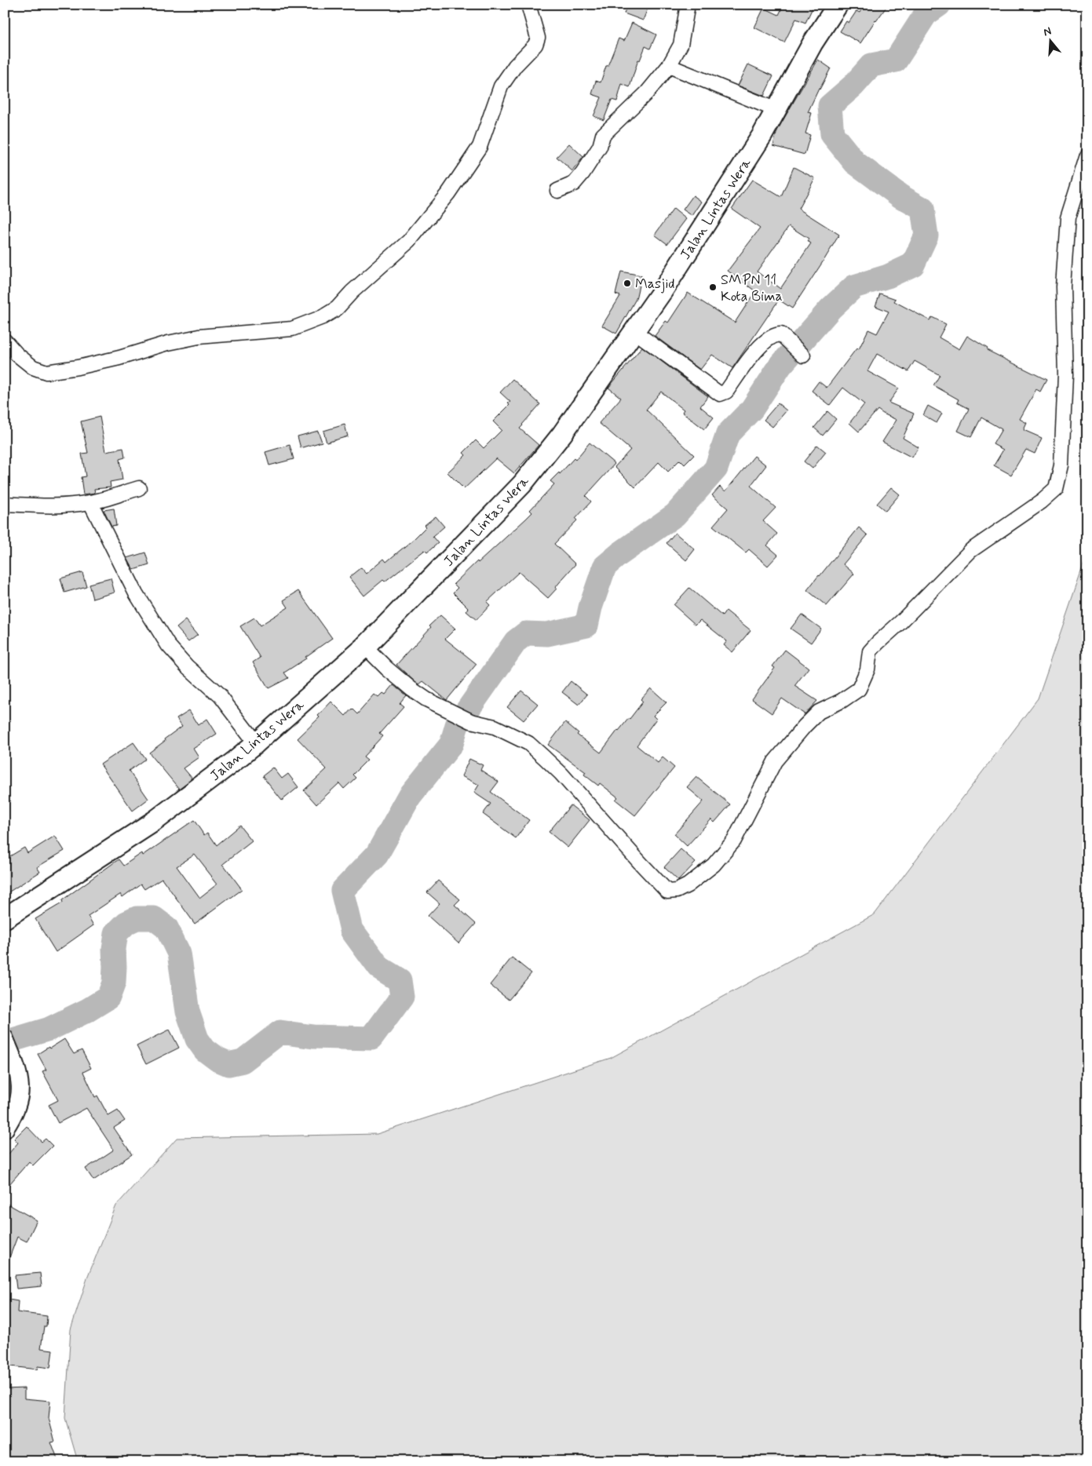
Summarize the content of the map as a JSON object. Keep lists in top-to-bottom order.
{
  "streets": {
    "main road": ["Jalan Lintas Wera"]
  },
  "places": ["Masjid", "SMPN 11 Kota Bima"],
  "north": "top"
}
